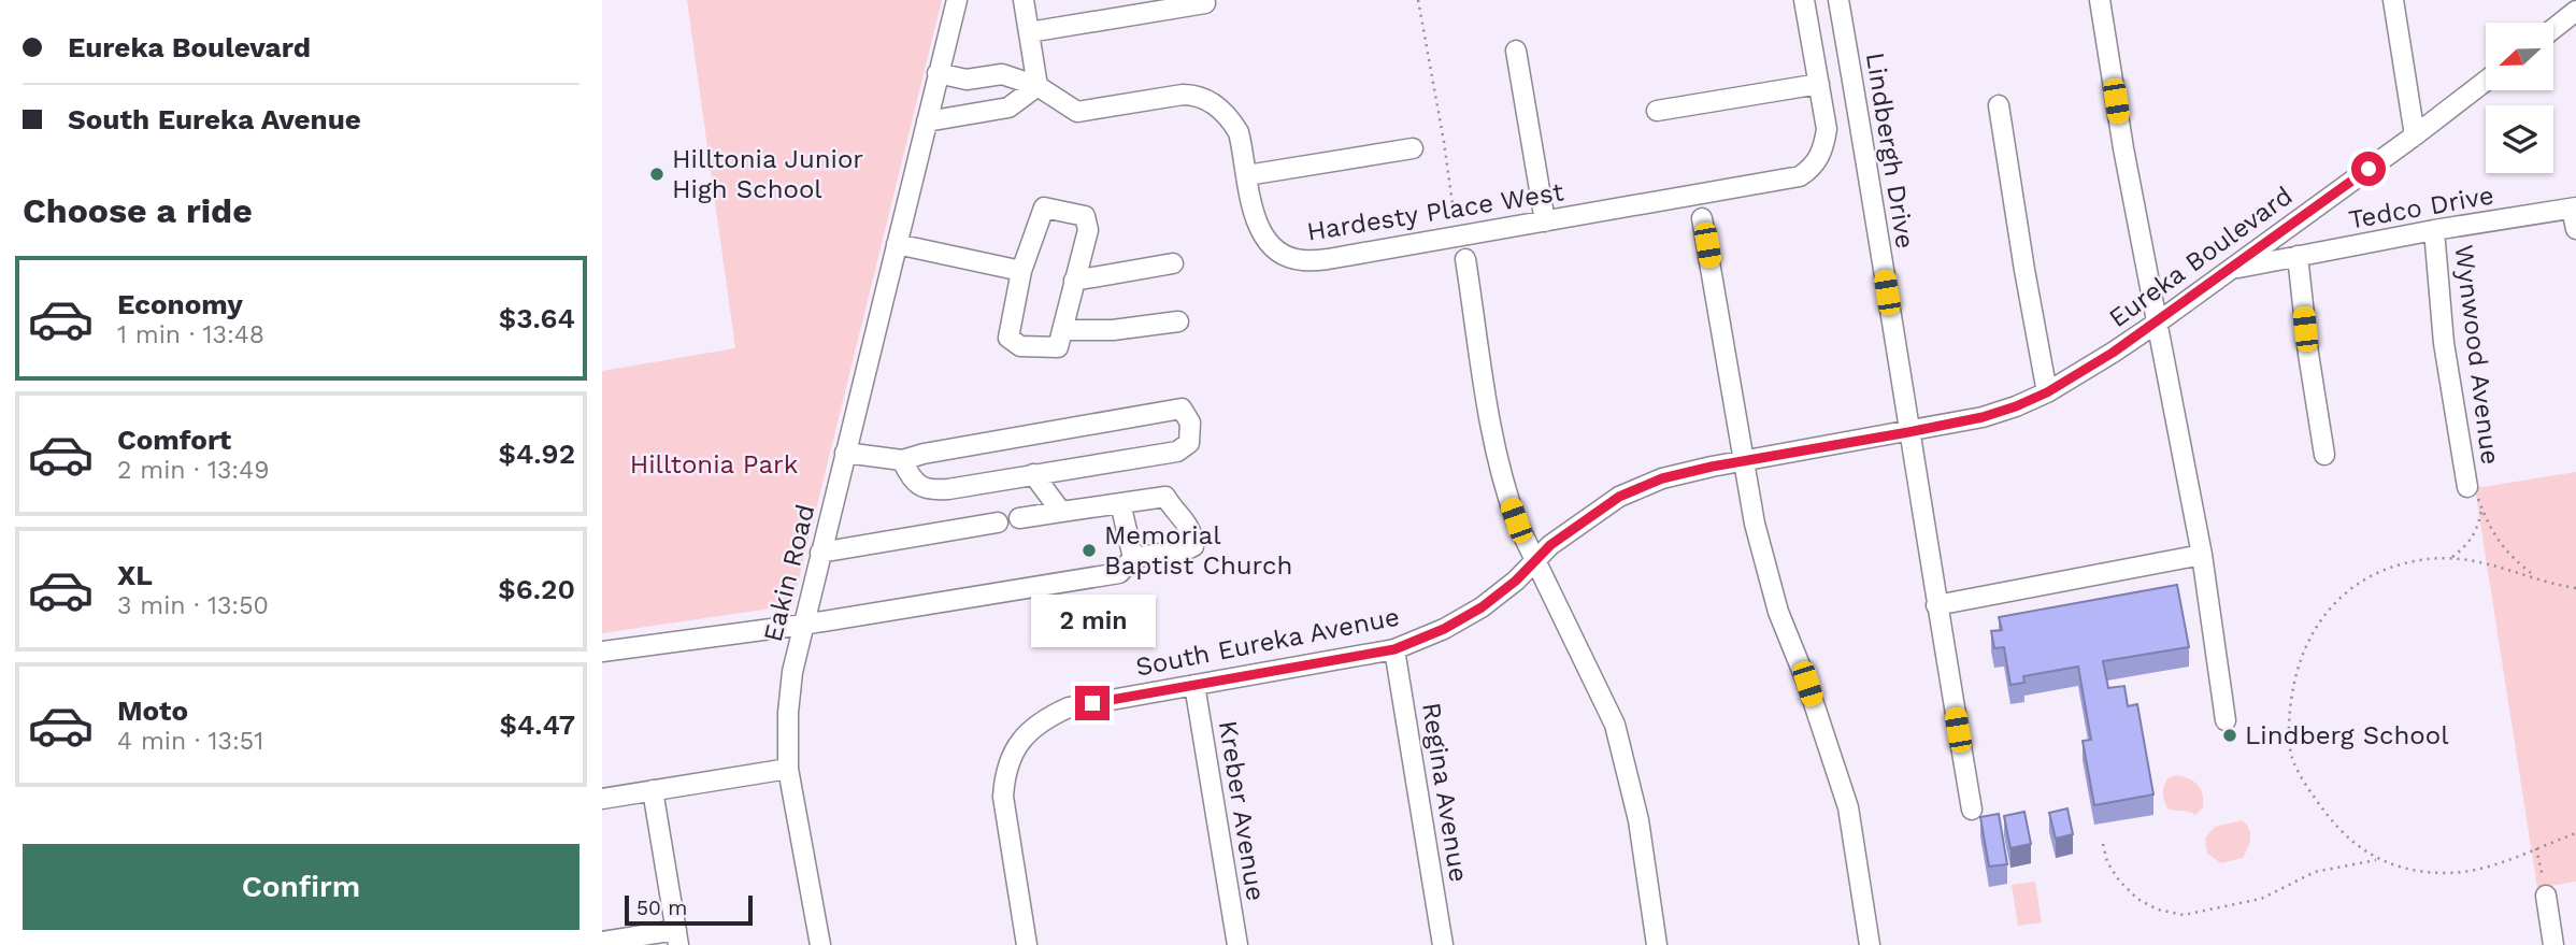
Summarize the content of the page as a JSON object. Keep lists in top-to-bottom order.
{
  "streets": {
    "street": [
      "Lindbergh Drive",
      "Tedco Drive",
      "Hardesty Place West",
      "Eureka Boulevard",
      "Wynwood Avenue",
      "Eakin Road",
      "South Eureka Avenue",
      "Regina Avenue",
      "Kreber Avenue"
    ]
  },
  "crossings": [
    ["Lindbergh Drive", "Eureka Boulevard"],
    ["Lindbergh Drive", "South Eureka Avenue"],
    ["Tedco Drive", "Eureka Boulevard"],
    ["Tedco Drive", "Wynwood Avenue"],
    ["Hardesty Place West", "Eakin Road"],
    ["Eureka Boulevard", "South Eureka Avenue"],
    ["South Eureka Avenue", "Regina Avenue"],
    ["South Eureka Avenue", "Kreber Avenue"]
  ],
  "parks": ["Hilltonia Park"],
  "places": ["Hilltonia Junior High School", "Memorial Baptist Church", "Lindberg School"],
  "scale_bar": "50 m",
  "north": "left",
  "page": {
    "banner": ["Eureka Boulevard", "South Eureka Avenue"],
    "heading": "Choose a ride",
    "list": [
      {
        "name": "Economy",
        "note": "1 min · 13:48",
        "value": "$3.64"
      },
      {
        "name": "Comfort",
        "note": "2 min · 13:49",
        "value": "$4.92"
      },
      {
        "name": "XL",
        "note": "3 min · 13:50",
        "value": "$6.20"
      },
      {
        "name": "Moto",
        "note": "4 min · 13:51",
        "value": "$4.47"
      }
    ],
    "bubble": "2 min",
    "buttons": "Confirm",
    "scale": "50 m"
  }
}
